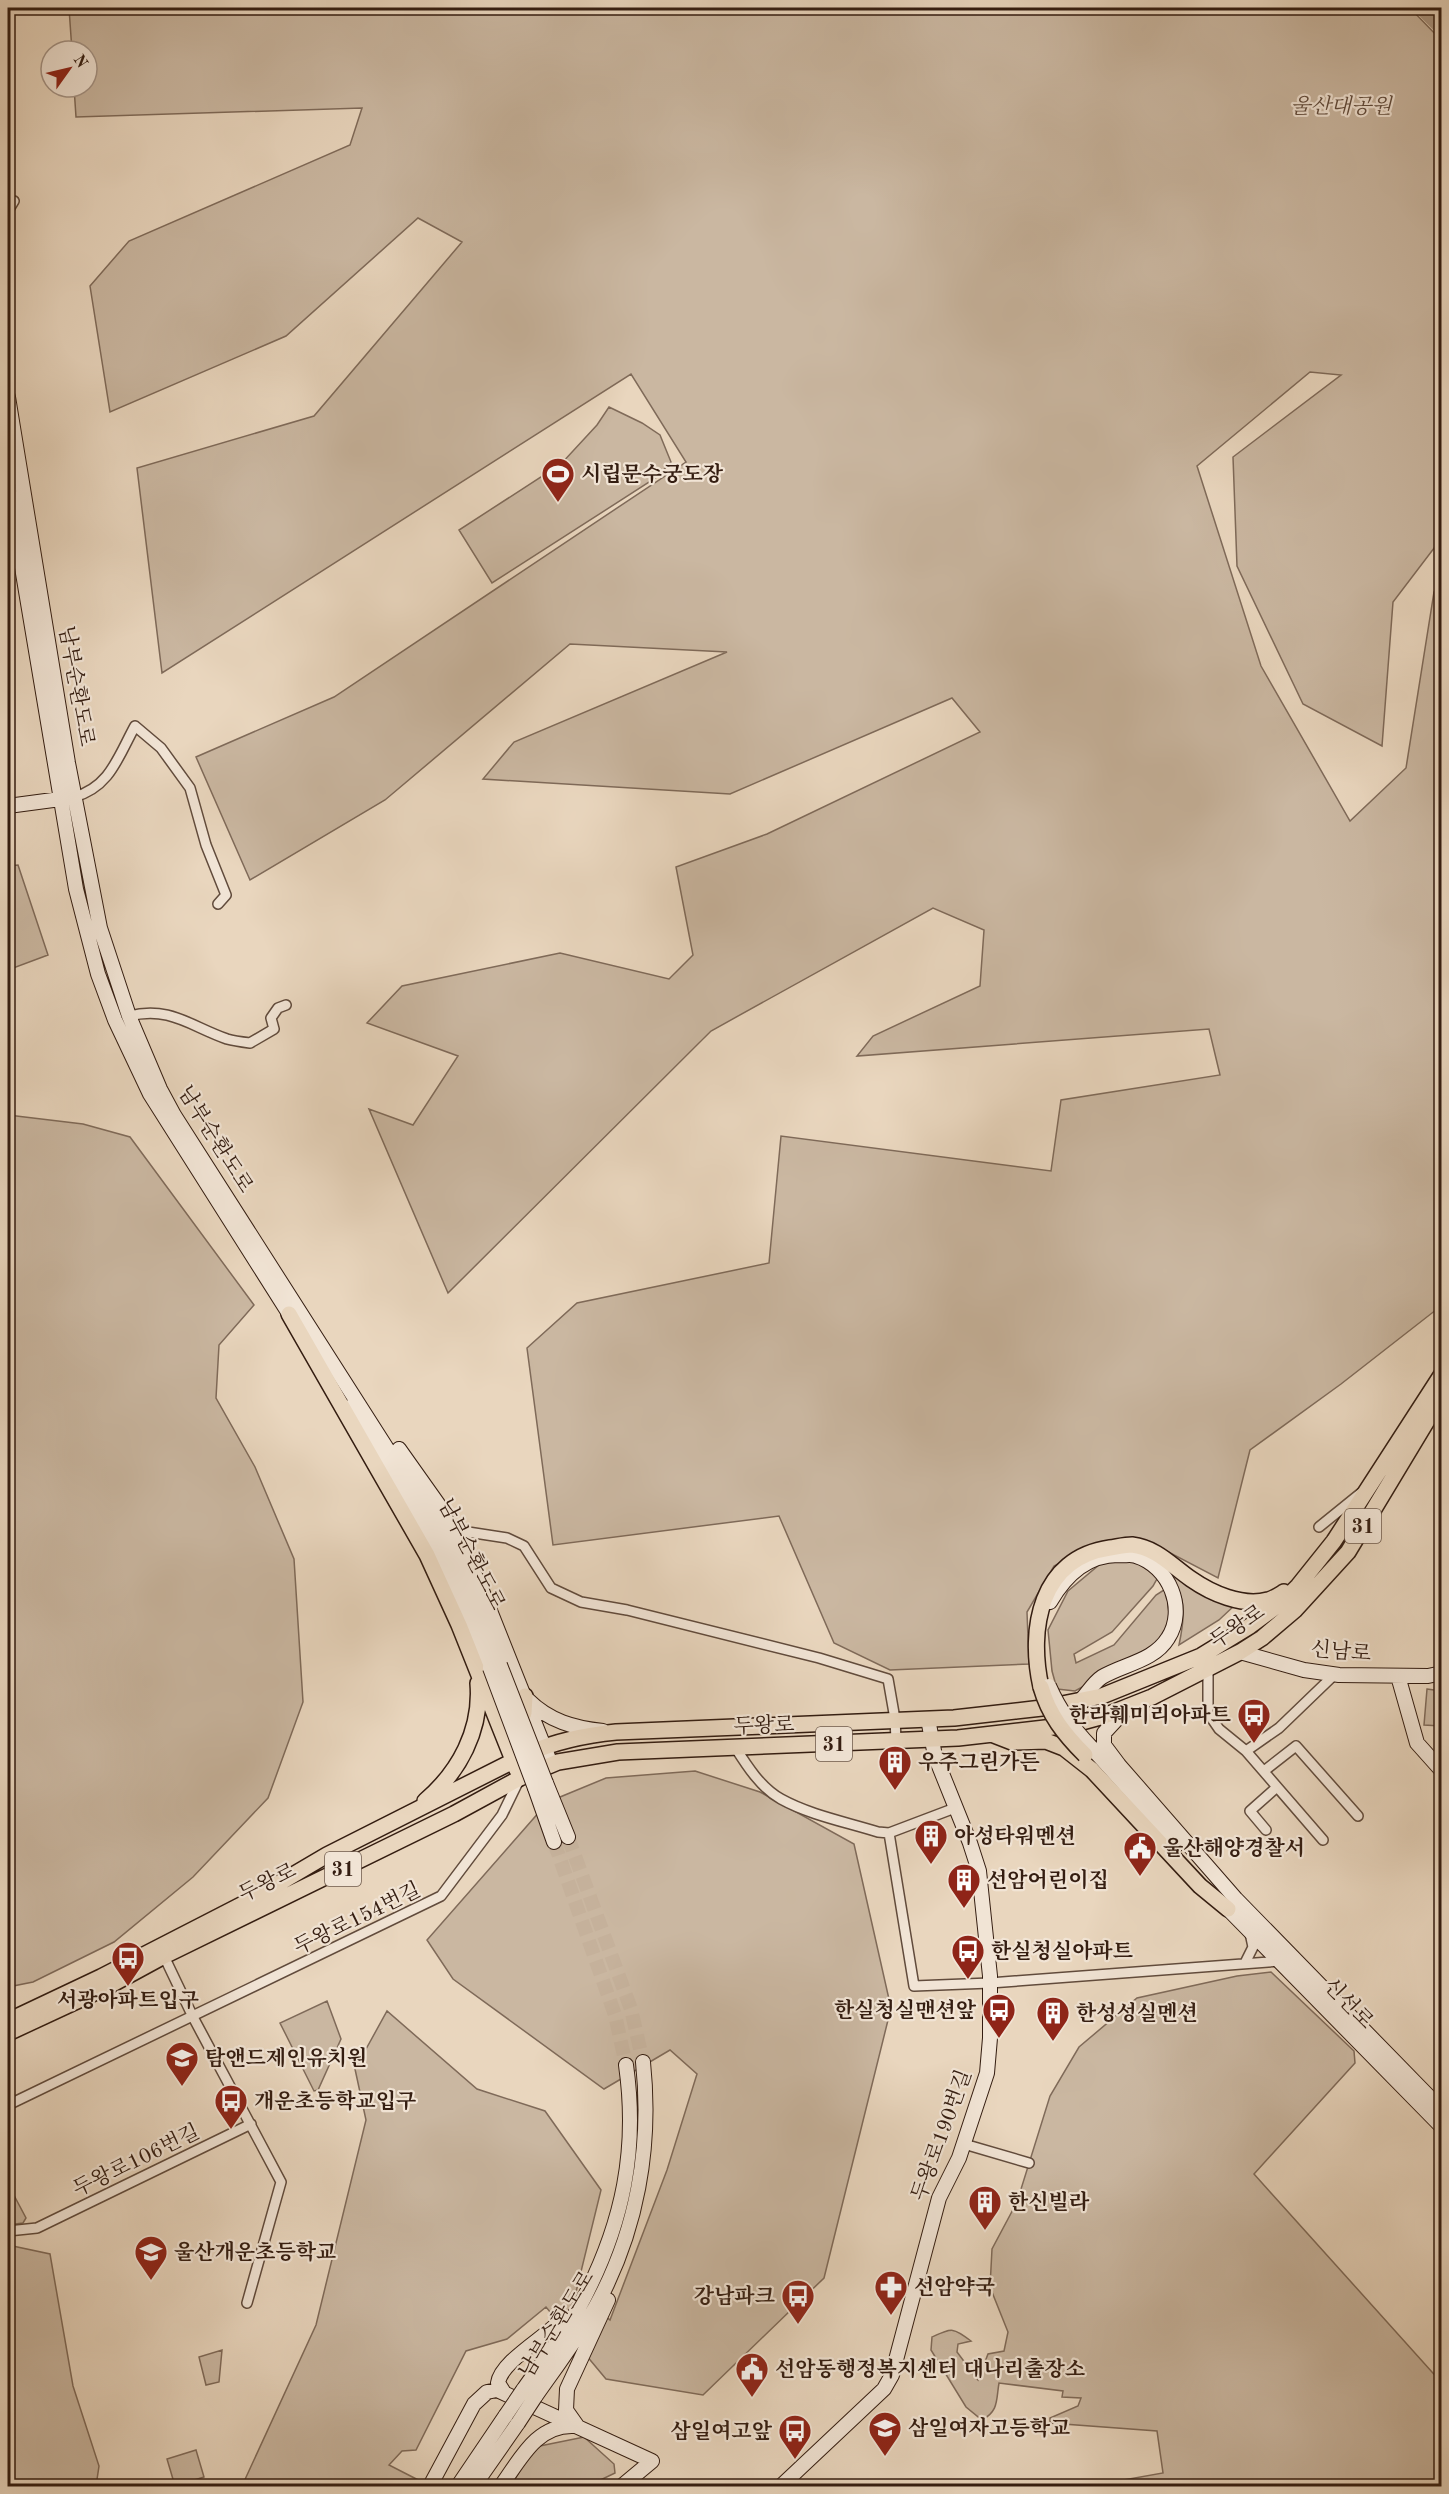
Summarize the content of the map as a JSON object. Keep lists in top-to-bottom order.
{
  "streets": {
    "main road": [
      "남부순환도로",
      "31",
      "두왕로",
      "신남로",
      "신선로",
      "두왕로190번길"
    ],
    "street": ["두왕로154번길", "두왕로106번길"]
  },
  "crossings": [
    ["두왕로", "신남로"],
    ["두왕로", "두왕로154번길"],
    ["두왕로", "두왕로190번길"]
  ],
  "parks": ["울산대공원"],
  "places": {
    "sports": ["시립문수궁도장"],
    "bus stop": [
      "한라훼미리아파트",
      "한실청실아파트",
      "서광아파트입구",
      "한실청실맨션앞",
      "개운초등학교입구",
      "강남파크",
      "삼일여고앞"
    ],
    "building": [
      "우주그린가든",
      "아성타워멘션",
      "선암어린이집",
      "한성성실멘션",
      "한신빌라"
    ],
    "public building": ["울산해양경찰서", "선암동행정복지센터 대나리출장소"],
    "school or university": ["탐앤드제인유치원", "울산개운초등학교", "삼일여자고등학교"],
    "pharmacy": ["선암약국"]
  },
  "north": "top right"
}
